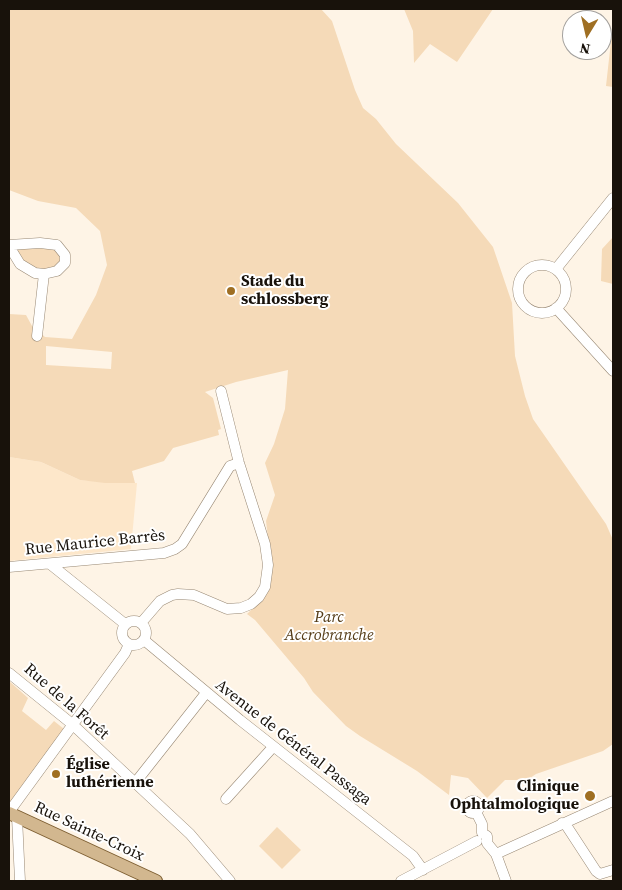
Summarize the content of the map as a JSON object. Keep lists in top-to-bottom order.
{
  "streets": {
    "main road": ["Rue Sainte-Croix"],
    "street": ["Rue Maurice Barrès", "Rue de la Forêt", "Avenue de Général Passaga"]
  },
  "parks": ["Parc Accrobranche"],
  "places": ["Stade du schlossberg", "Église luthérienne", "Clinique Ophtalmologique"],
  "north": "bottom"
}
